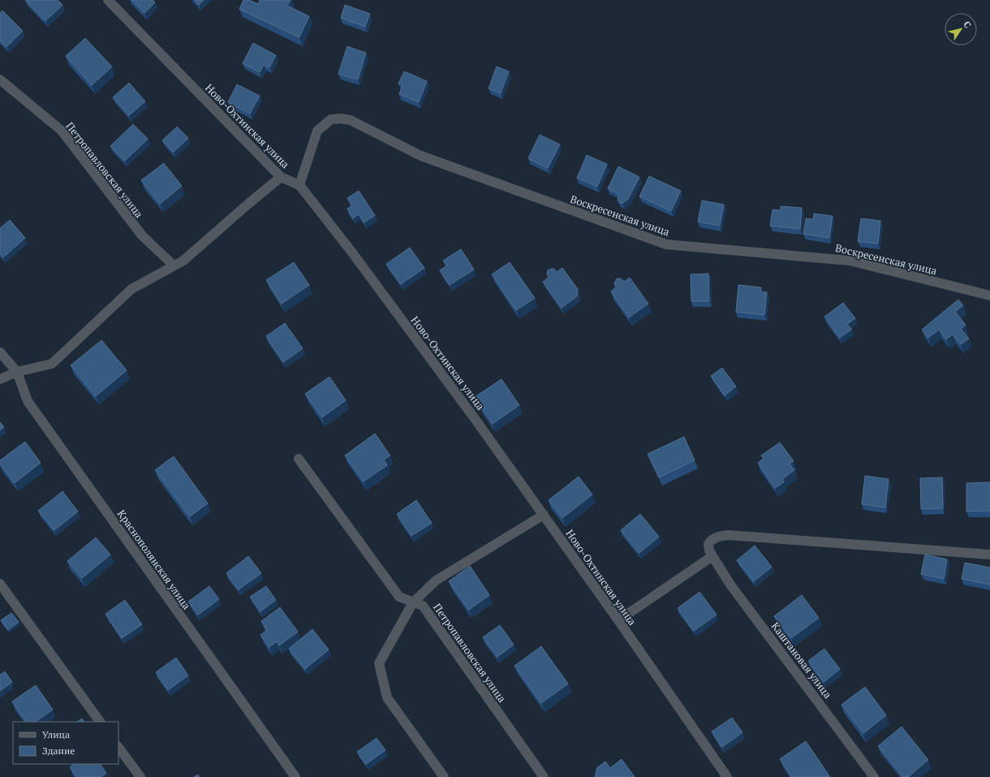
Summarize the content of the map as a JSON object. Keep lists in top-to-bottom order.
{
  "streets": {
    "street": [
      "Ново-Охтинская улица",
      "Петропавловская улица",
      "Воскресенская улица",
      "Краснополянская улица",
      "Каштановая улица"
    ]
  },
  "crossings": [
    ["Ново-Охтинская улица", "Воскресенская улица"]
  ],
  "legend": ["Улица", "Здание"],
  "north": "top right"
}
